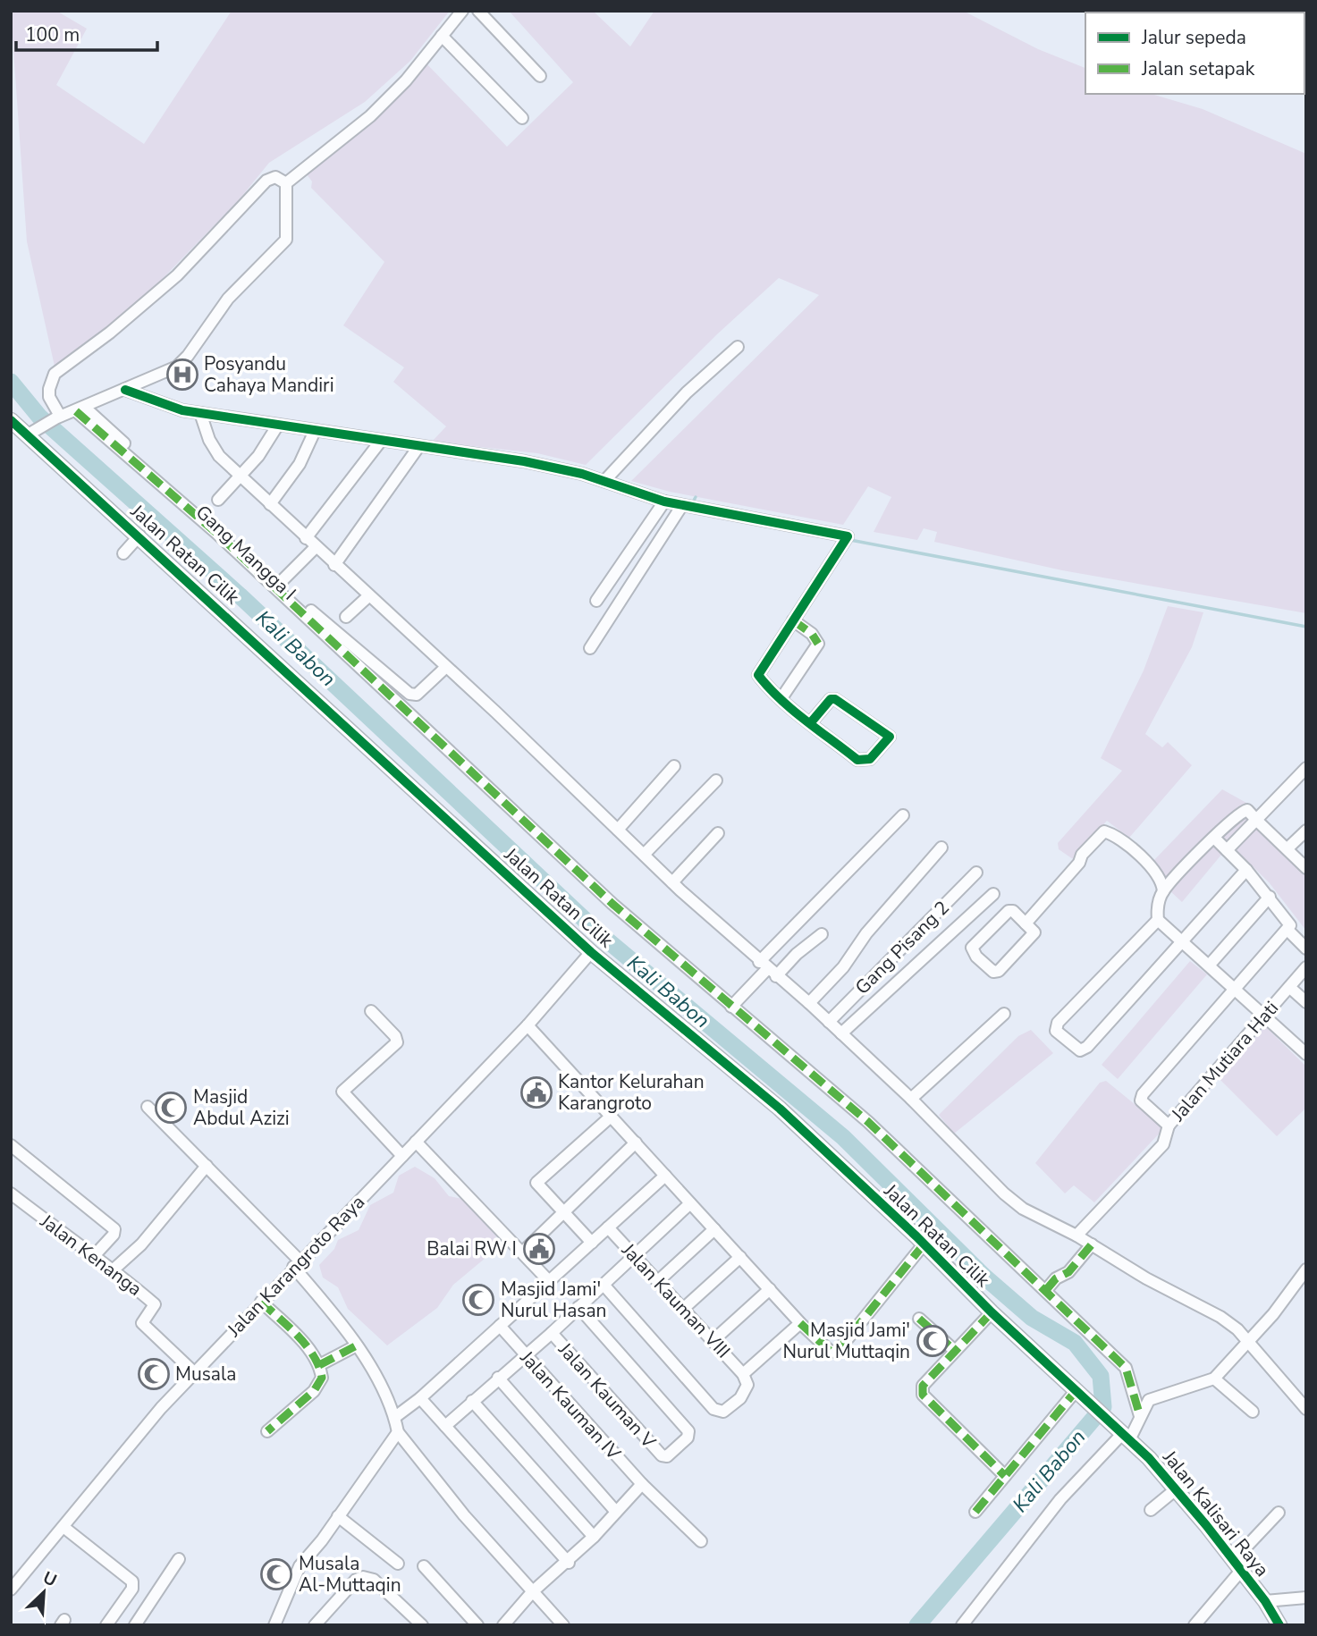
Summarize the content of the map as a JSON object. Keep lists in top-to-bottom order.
{
  "streets": {
    "street": [
      "Gang Mangga I",
      "Jalan Ratan Cilik",
      "Gang Pisang 2",
      "Jalan Mutiara Hati",
      "Jalan Kenanga",
      "Jalan Karangroto Raya",
      "Jalan Kauman VIII",
      "Jalan Kauman V",
      "Jalan Kauman IV",
      "Jalan Kalisari Raya"
    ]
  },
  "crossings": [
    ["Jalan Ratan Cilik", "Jalan Karangroto Raya"],
    ["Jalan Ratan Cilik", "Jalan Kalisari Raya"],
    ["Jalan Kenanga", "Jalan Karangroto Raya"]
  ],
  "water": ["Kali Babon"],
  "places": {
    "hospital": ["Posyandu Cahaya Mandiri"],
    "public building": ["Kantor Kelurahan Karangroto", "Balai RW I"],
    "mosque": [
      "Masjid Abdul Azizi",
      "Masjid Jami' Nurul Hasan",
      "Masjid Jami' Nurul Muttaqin",
      "Musala",
      "Musala Al-Muttaqin"
    ]
  },
  "legend": ["Jalur sepeda", "Jalan setapak"],
  "scale_bar": "100 m",
  "north": "top right"
}
